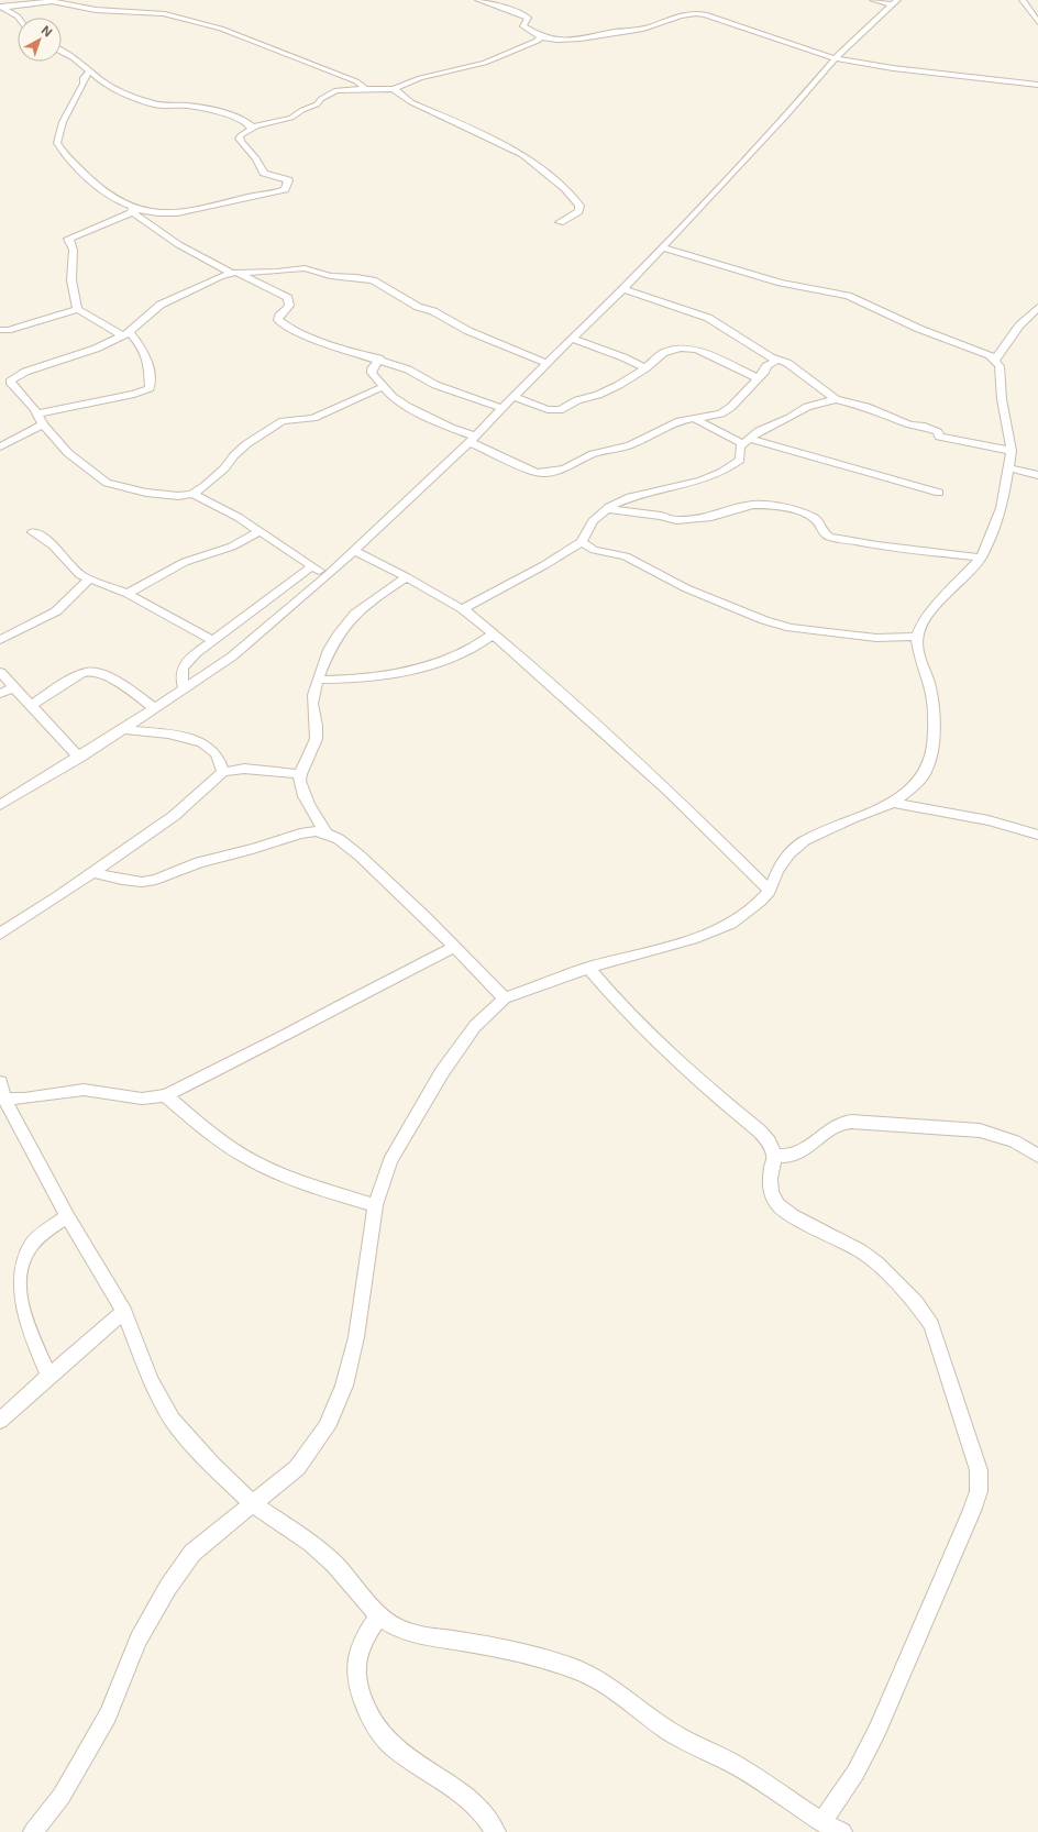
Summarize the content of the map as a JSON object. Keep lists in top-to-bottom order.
{
  "north": "top right"
}
